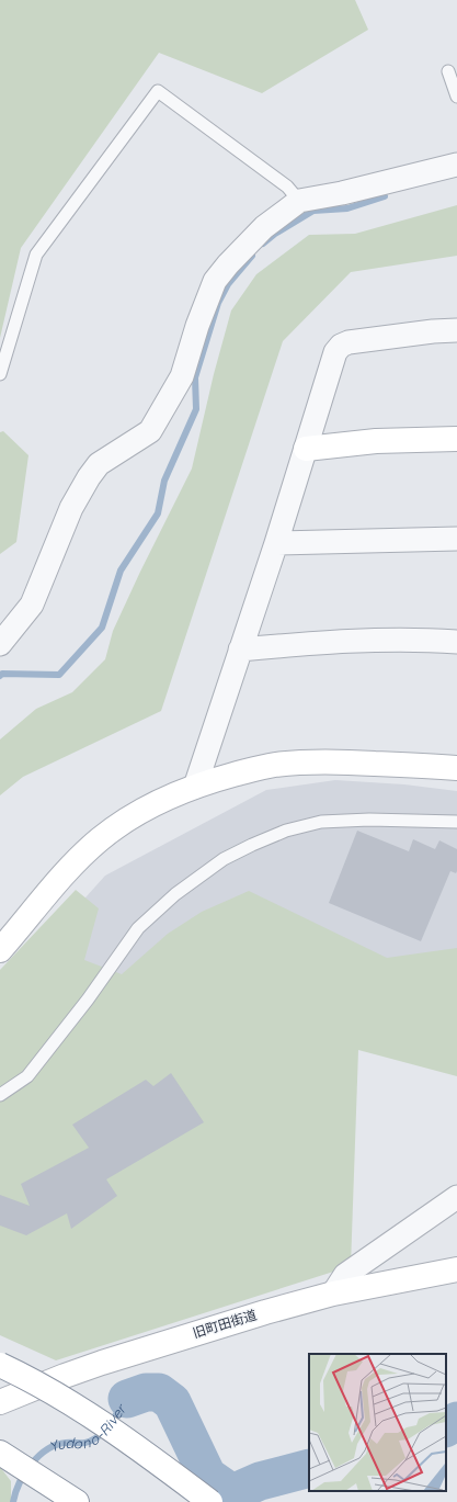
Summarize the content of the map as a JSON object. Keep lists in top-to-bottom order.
{
  "streets": {
    "main road": ["旧町田街道"]
  },
  "water": ["Yudono-River"]
}
